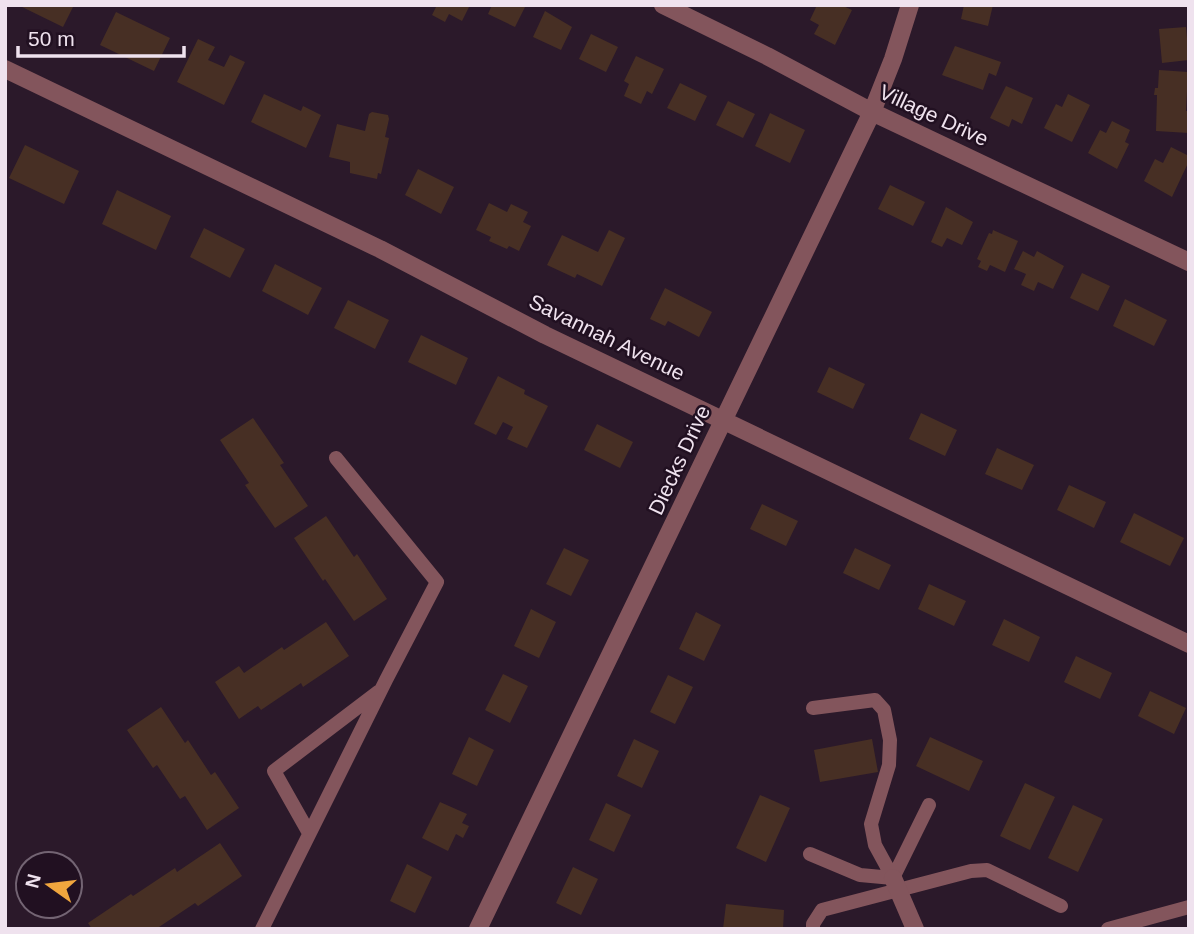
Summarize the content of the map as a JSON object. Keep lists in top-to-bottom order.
{
  "streets": {
    "street": ["Village Drive", "Savannah Avenue", "Diecks Drive"]
  },
  "crossings": [
    ["Village Drive", "Diecks Drive"],
    ["Savannah Avenue", "Diecks Drive"]
  ],
  "scale_bar": "50 m",
  "north": "left"
}
